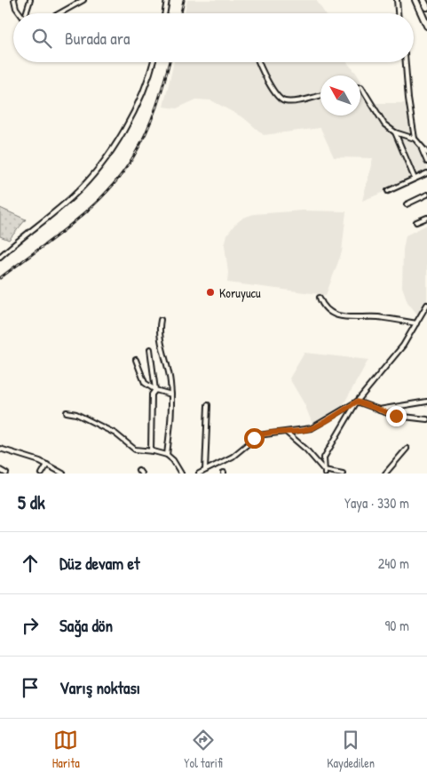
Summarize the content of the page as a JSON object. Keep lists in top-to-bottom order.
{
  "places": ["Koruyucu"],
  "north": "top left",
  "page": {
    "search": "Burada ara",
    "heading": ["5 dk", "Yaya · 330 m"],
    "list": [
      ["Düz devam et", "240 m"],
      ["Sağa dön", "90 m"],
      "Varış noktası"
    ],
    "nav": ["Harita", "Yol tarifi", "Kaydedilen"]
  }
}
